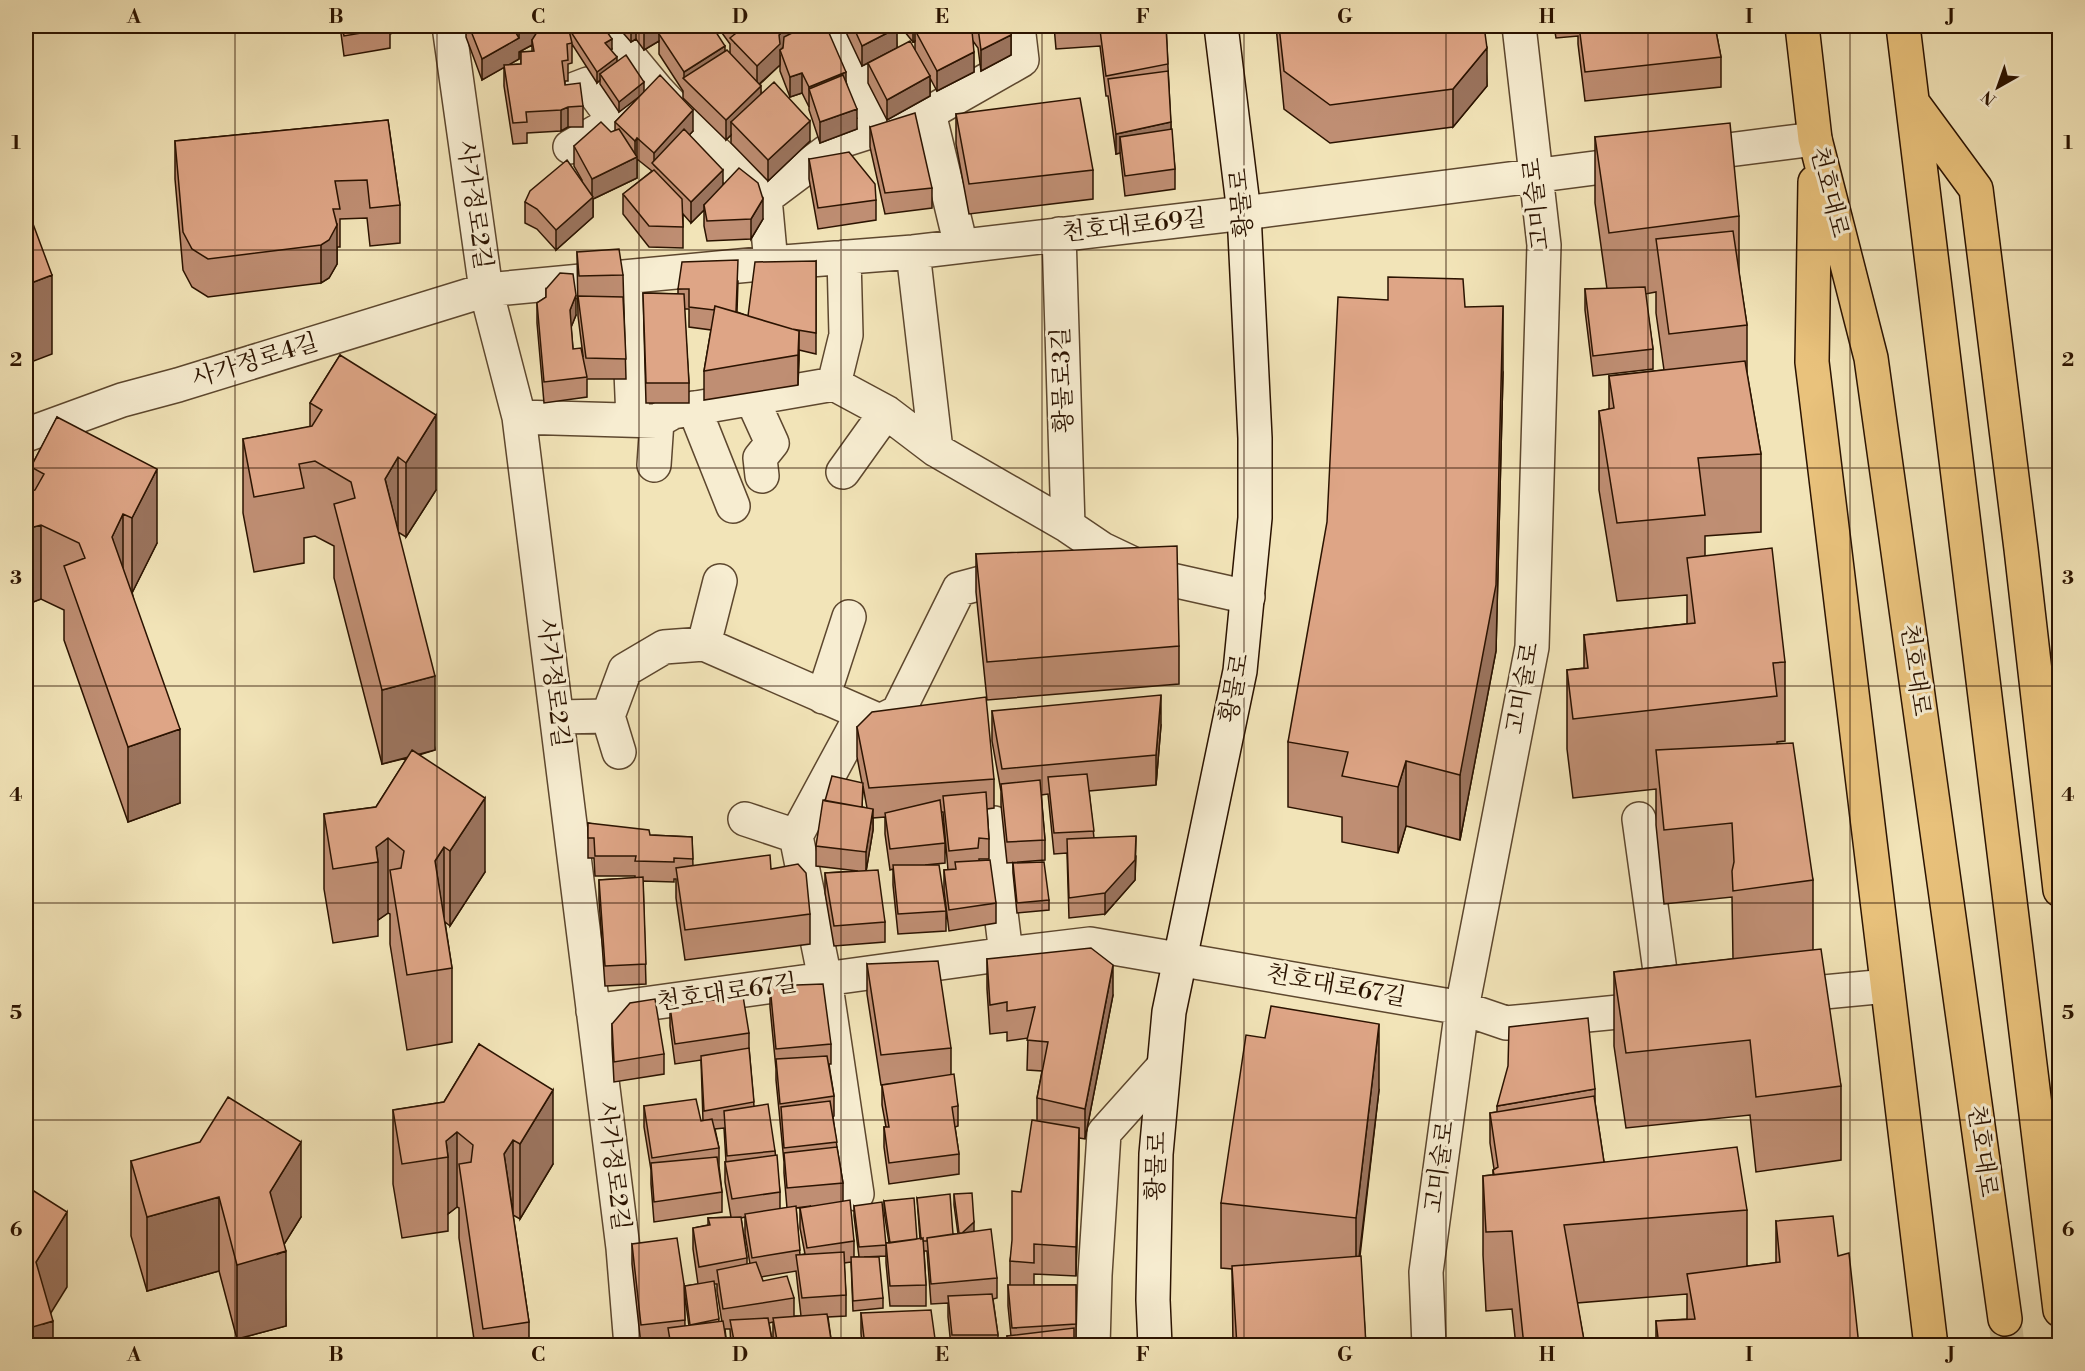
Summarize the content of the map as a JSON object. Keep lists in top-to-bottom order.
{
  "streets": {
    "main road": ["천호대로"],
    "street": [
      "황물로",
      "고미술로",
      "사가정로2길",
      "천호대로69길",
      "사가정로4길",
      "황물로3길",
      "천호대로67길"
    ]
  },
  "crossings": [
    ["천호대로", "천호대로69길"],
    ["황물로", "천호대로69길"],
    ["황물로", "천호대로67길"],
    ["고미술로", "천호대로69길"],
    ["고미술로", "천호대로67길"],
    ["사가정로2길", "천호대로69길"],
    ["사가정로2길", "사가정로4길"],
    ["사가정로2길", "천호대로67길"],
    ["천호대로69길", "사가정로4길"],
    ["천호대로69길", "황물로3길"]
  ],
  "north": "bottom left",
  "grid": {
    "columns": [
      "A",
      "B",
      "C",
      "D",
      "E",
      "F",
      "G",
      "H",
      "I",
      "J"
    ],
    "rows": [
      "1",
      "2",
      "3",
      "4",
      "5",
      "6"
    ]
  }
}
